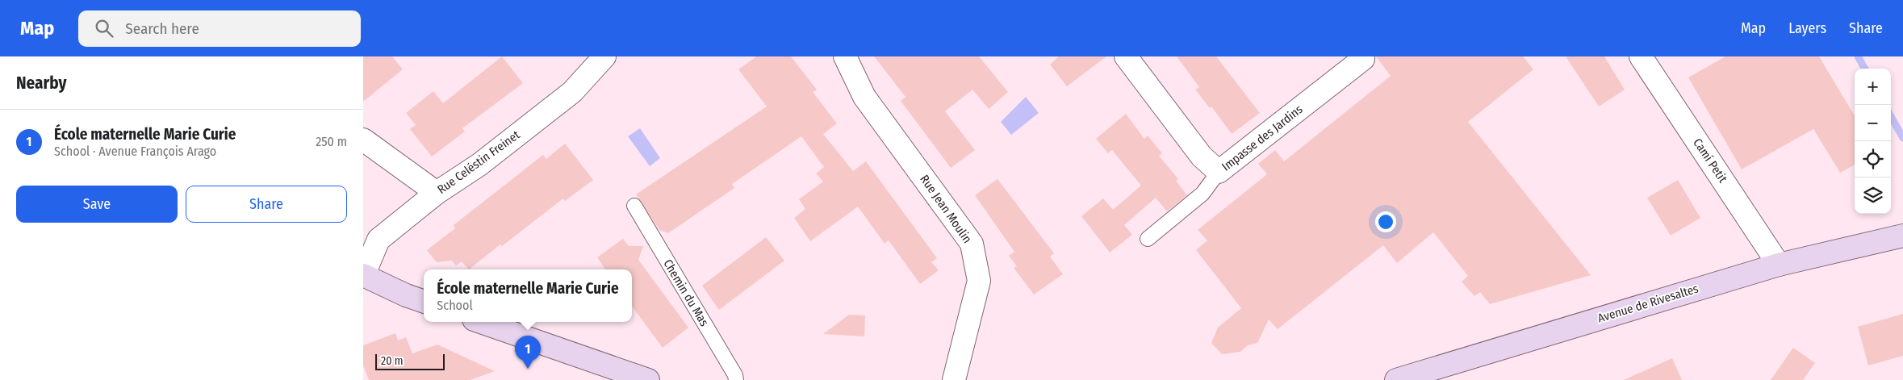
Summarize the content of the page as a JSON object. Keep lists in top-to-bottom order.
{
  "streets": {
    "main road": ["Avenue de Rivesaltes"],
    "street": [
      "Impasse des Jardins",
      "Camí Petit",
      "Rue Celéstin Freinet",
      "Rue Jean Moulin"
    ],
    "lane": ["Chemin du Mas"]
  },
  "crossings": [
    ["Camí Petit", "Avenue de Rivesaltes"]
  ],
  "scale_bar": "20 m",
  "page": {
    "header": "Map",
    "search": "Search here",
    "nav": ["Map", "Layers", "Share"],
    "heading": "Nearby",
    "map_buttons": ["+", "−"],
    "list": [
      {
        "mark": "1",
        "name": "École maternelle Marie Curie",
        "note": "School · Avenue François Arago",
        "value": "250 m"
      }
    ],
    "buttons": ["Save", "Share"],
    "popup": ["École maternelle Marie Curie", "School"],
    "pins": "1",
    "scale": "20 m"
  }
}
